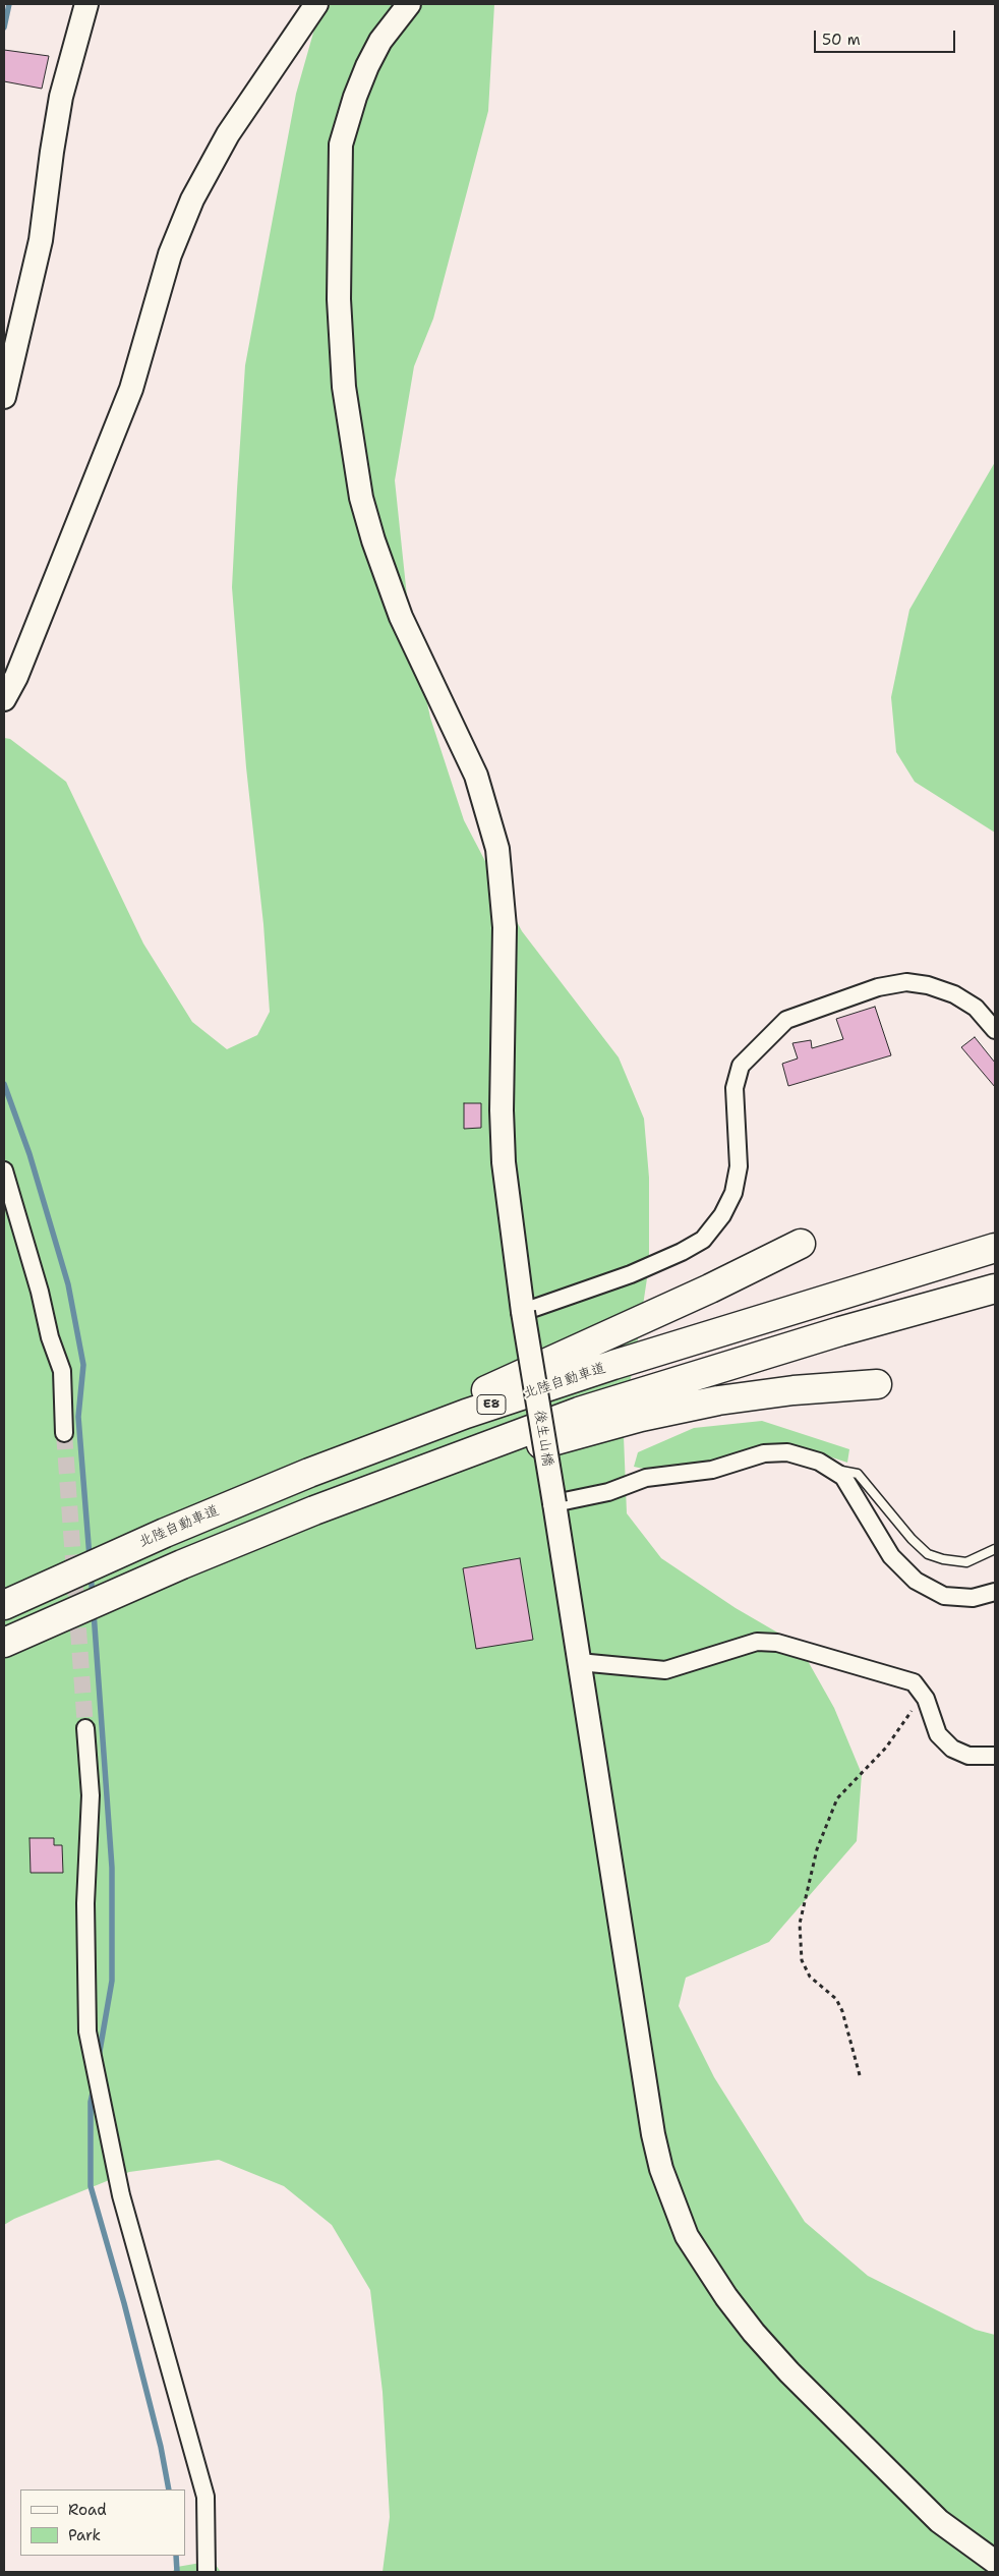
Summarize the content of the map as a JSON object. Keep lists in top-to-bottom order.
{
  "streets": {
    "highway": ["北陸自動車道", "E8"],
    "street": ["後生山橋"]
  },
  "legend": ["Road", "Park"],
  "scale_bar": "50 m"
}
